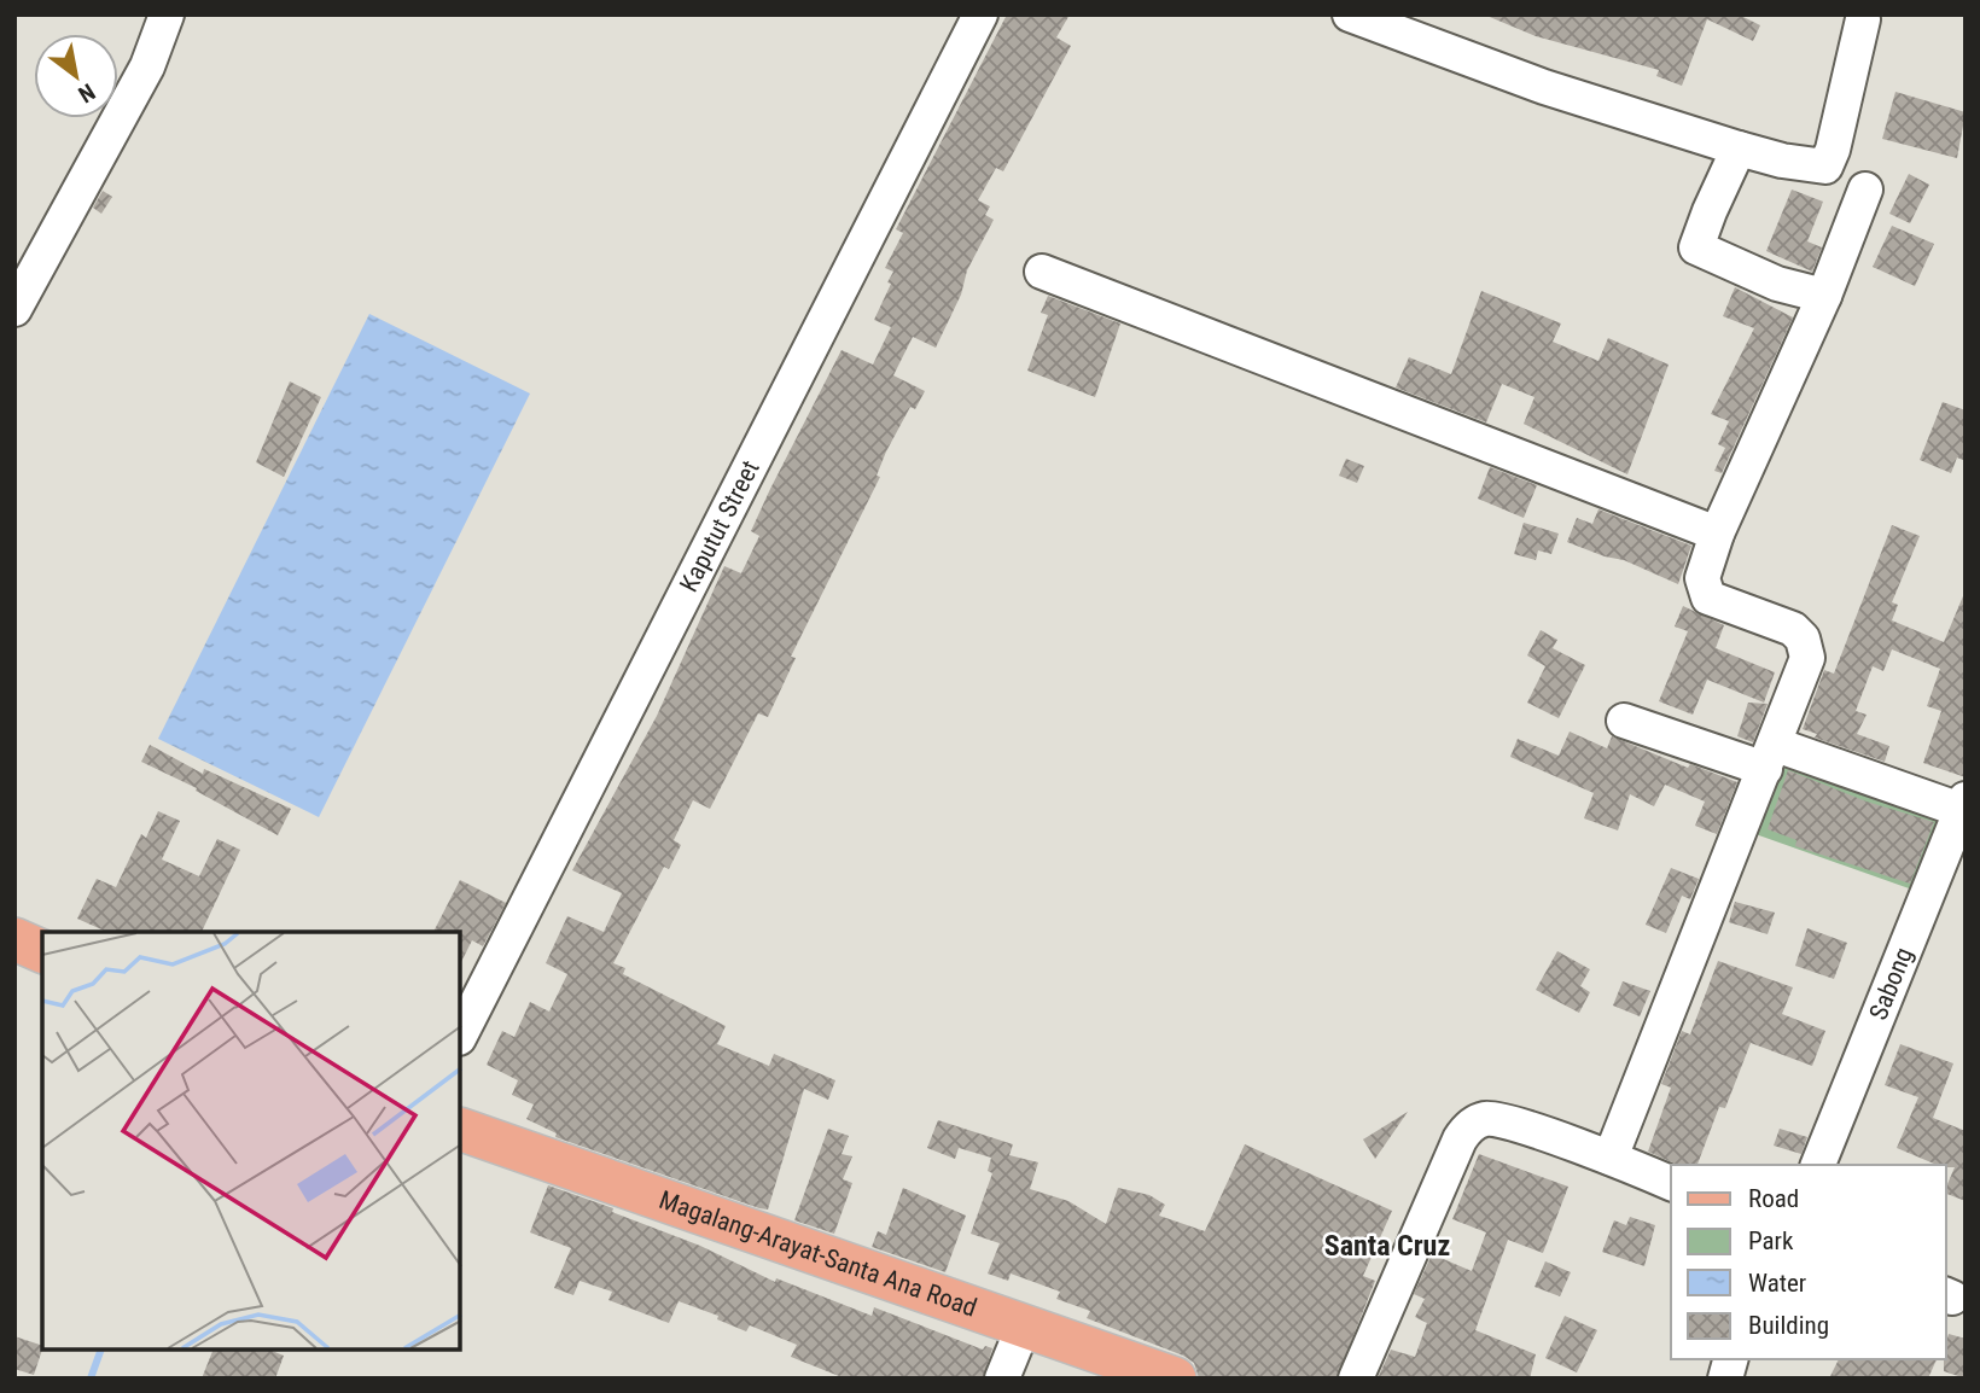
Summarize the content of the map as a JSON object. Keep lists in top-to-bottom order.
{
  "streets": {
    "main road": ["Magalang-Arayat-Santa Ana Road"],
    "street": ["Kaputut Street", "Sabong"]
  },
  "districts": ["Santa Cruz"],
  "legend": [
    "Road",
    "Park",
    "Water",
    "Building"
  ],
  "north": "bottom right"
}
